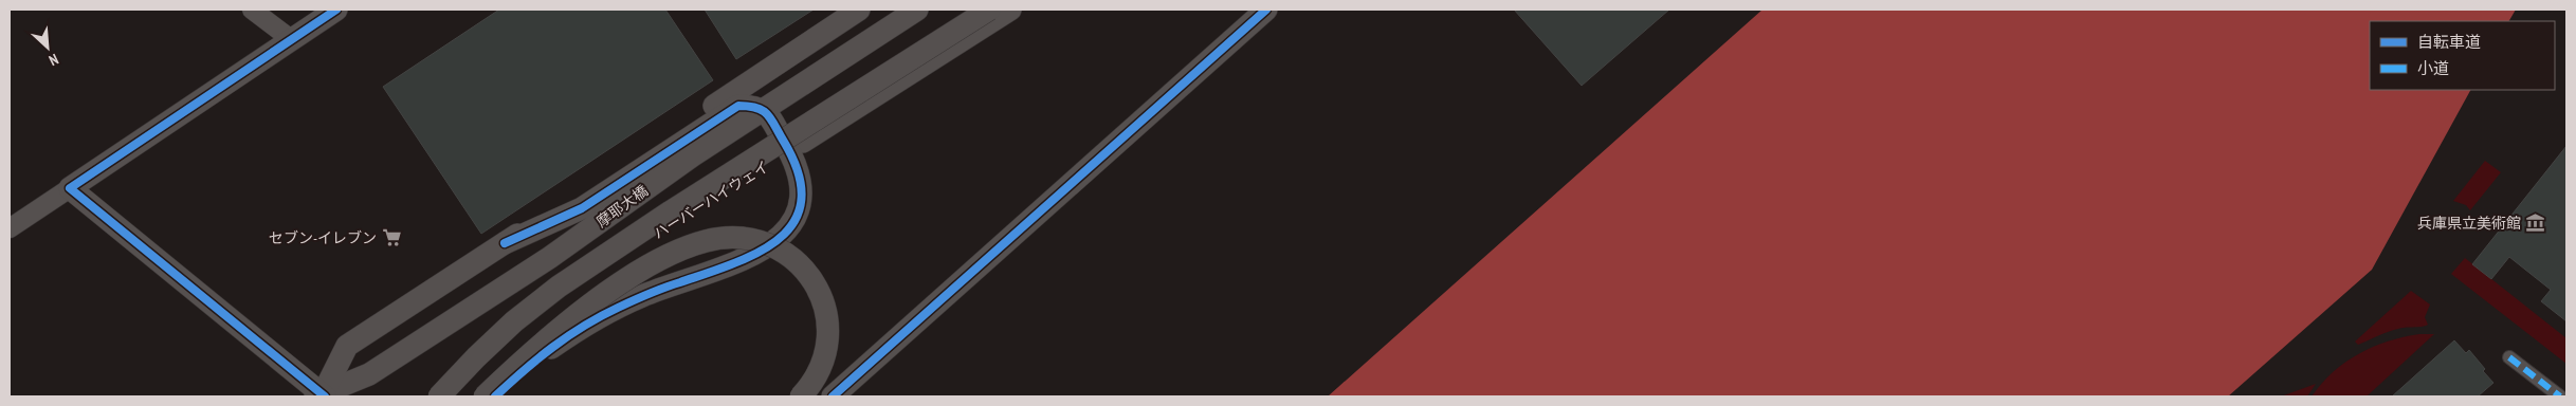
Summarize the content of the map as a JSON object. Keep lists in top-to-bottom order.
{
  "streets": {
    "street": ["ハーバーハイウェイ", "摩耶大橋"]
  },
  "places": {
    "museum": ["兵庫県立美術館"],
    "supermarket": ["セブン-イレブン"]
  },
  "legend": ["自転車道", "小道"],
  "north": "bottom right"
}
